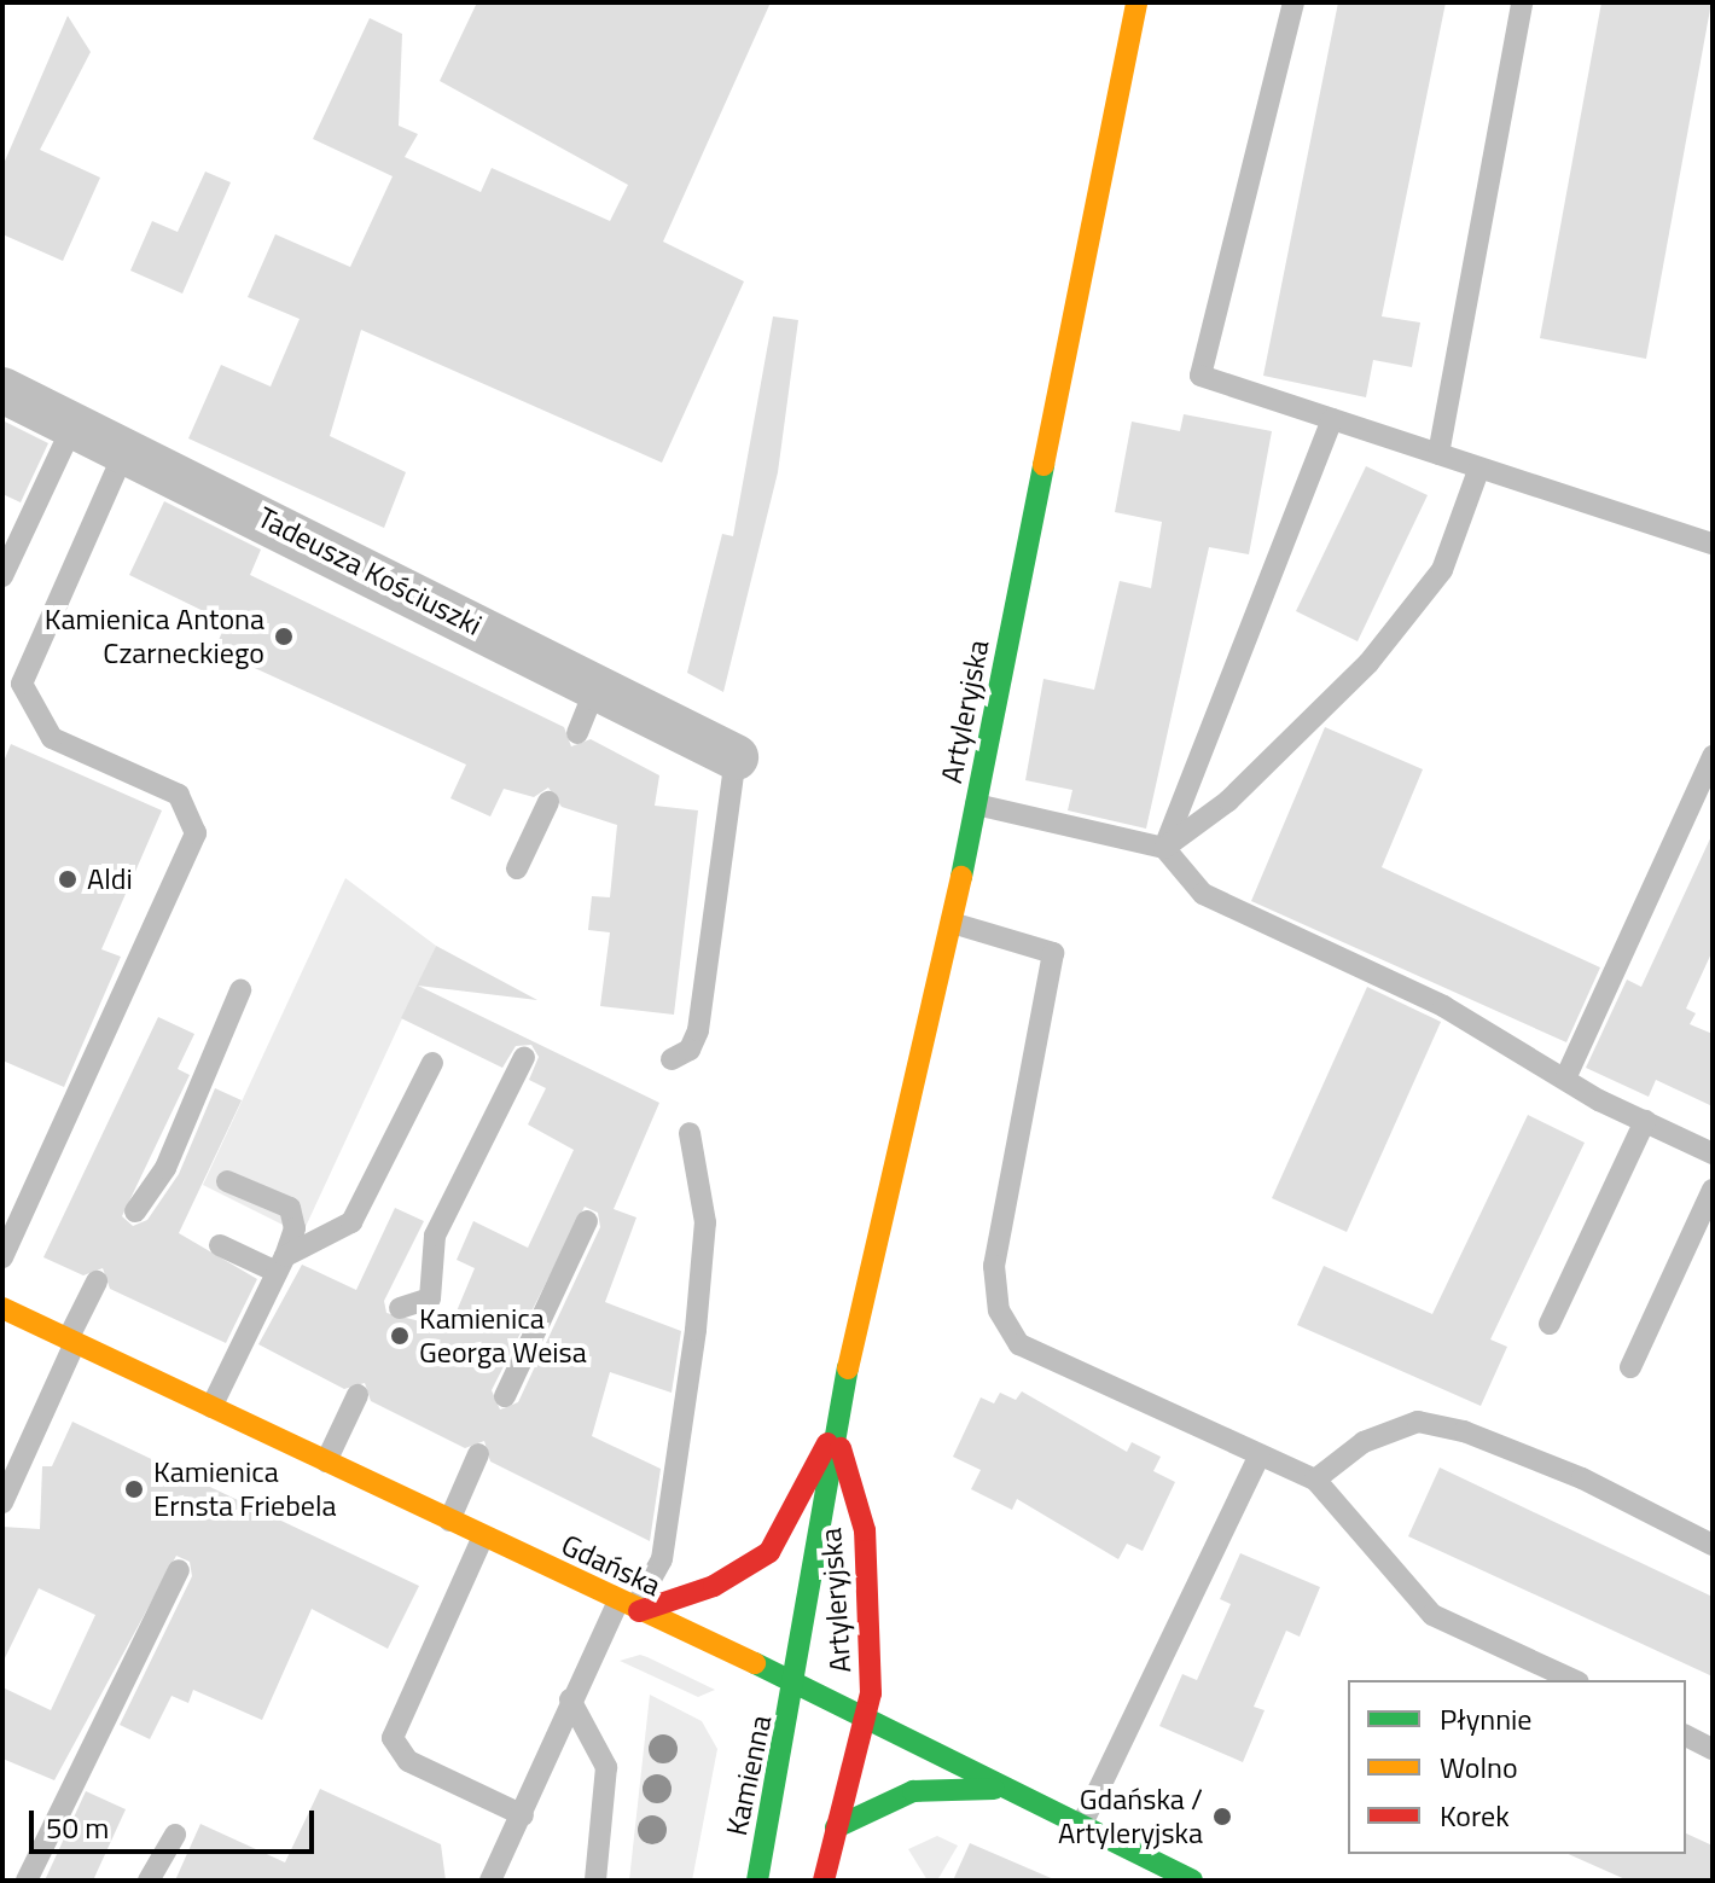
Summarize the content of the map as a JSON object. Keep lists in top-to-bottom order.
{
  "streets": {
    "main road": ["Artyleryjska", "Gdańska", "Kamienna"],
    "street": ["Tadeusza Kościuszki"]
  },
  "crossings": [
    ["Artyleryjska", "Gdańska"],
    ["Artyleryjska", "Kamienna"],
    ["Gdańska", "Kamienna"]
  ],
  "places": [
    "Kamienica Antona Czarneckiego",
    "Aldi",
    "Kamienica Georga Weisa",
    "Kamienica Ernsta Friebela",
    "Gdańska / Artyleryjska"
  ],
  "legend": ["Płynnie", "Wolno", "Korek"],
  "scale_bar": "50 m"
}
